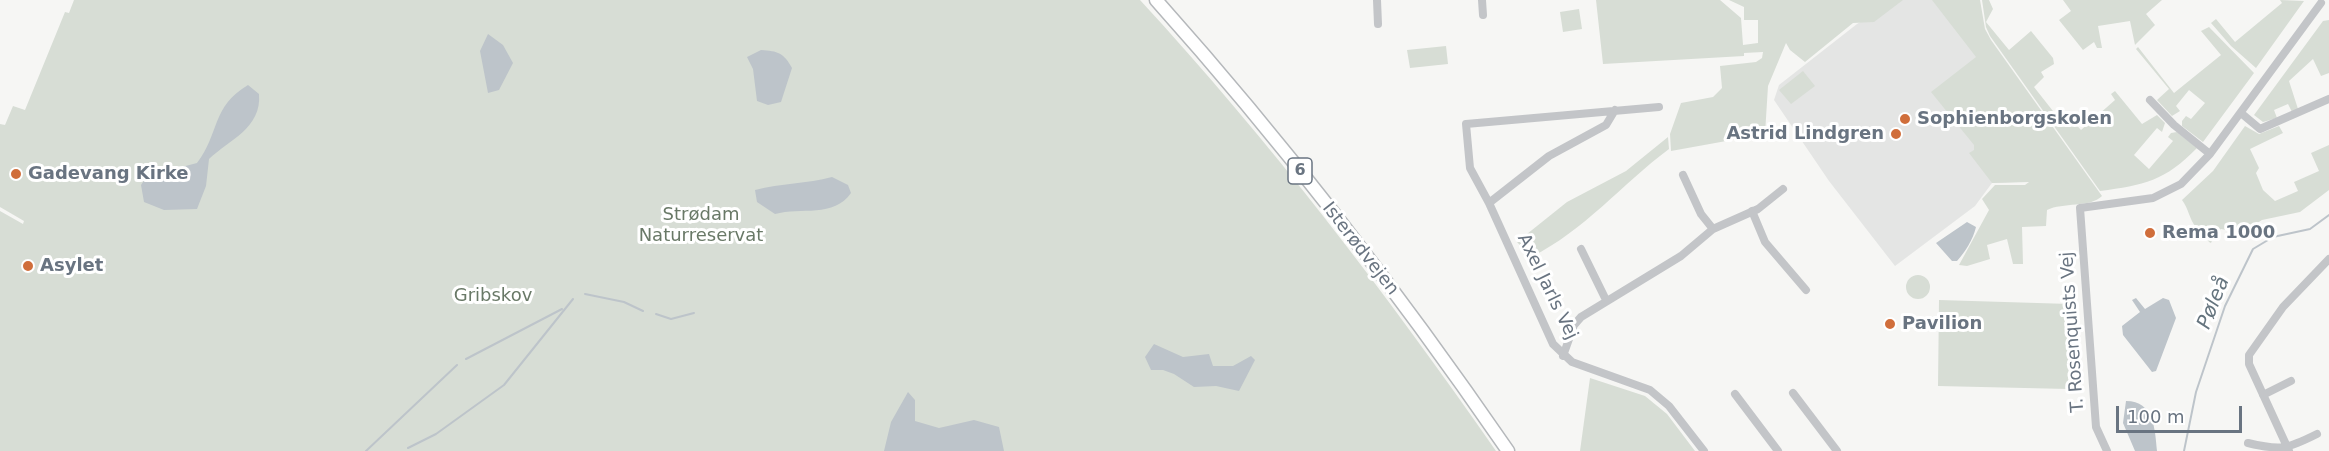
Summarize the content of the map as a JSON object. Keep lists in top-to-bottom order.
{
  "streets": {
    "highway": ["6", "Isterødvejen"],
    "street": ["Axel Jarls Vej", "T. Rosenquists Vej"]
  },
  "water": ["Pøleå"],
  "parks": ["Strødam Naturreservat", "Gribskov"],
  "places": [
    "Sophienborgskolen",
    "Astrid Lindgren",
    "Gadevang Kirke",
    "Rema 1000",
    "Asylet",
    "Pavilion"
  ],
  "scale_bar": "100 m"
}
